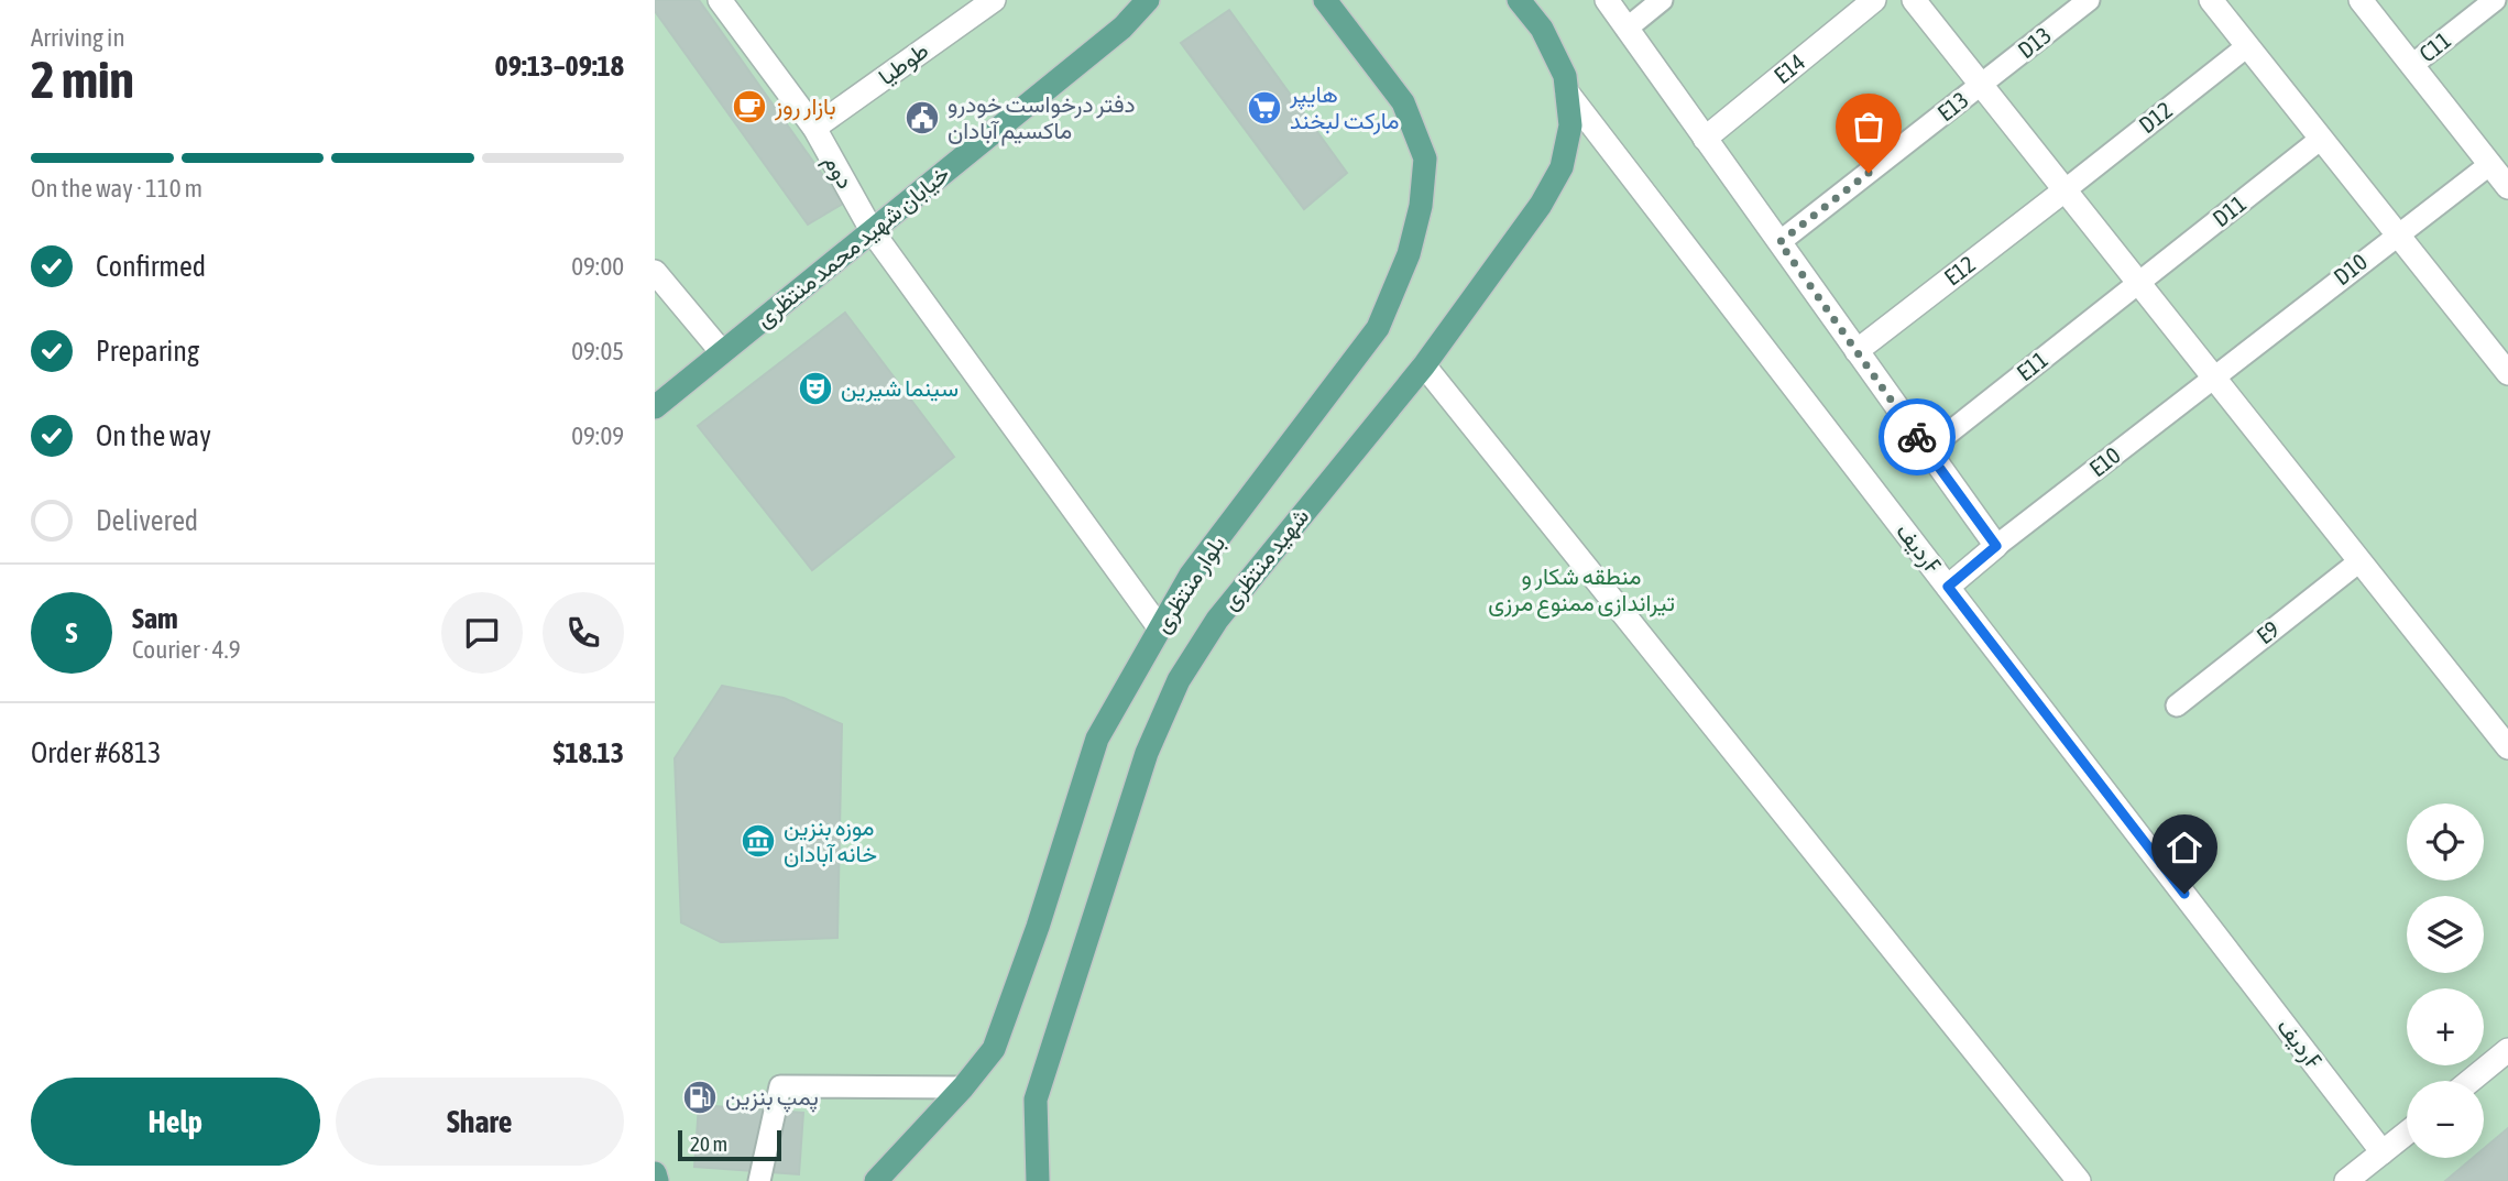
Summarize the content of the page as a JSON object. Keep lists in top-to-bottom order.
{
  "streets": {
    "main road": ["خیابان شهید محمد منتظری", "شهید منتظری", "بلوار منتظری"],
    "street": [
      "طوطیا",
      "E14",
      "دوم",
      "E12",
      "ردیفF"
    ],
    "lane": [
      "D13",
      "C11",
      "E13",
      "D12",
      "D11",
      "D10",
      "E11",
      "E10",
      "E9"
    ]
  },
  "crossings": [
    ["D13", "E13"],
    ["طوطیا", "دوم"],
    ["D12", "E12"],
    ["دوم", "خیابان شهید محمد منتظری"],
    ["دوم", "بلوار منتظری"],
    ["D11", "E11"],
    ["D10", "E10"],
    ["ردیفF", "شهید منتظری"]
  ],
  "parks": ["منطقه شکار و تیراندازی ممنوع مرزی"],
  "places": {
    "cafe": ["بازار روز"],
    "supermarket": ["هایپر مارکت لبخند"],
    "public building": ["دفتر درخواست خودرو ماکسیم آبادان"],
    "theatre": ["سینما شیرین"],
    "museum": ["موزه بنزین خانه آبادان"],
    "fuel station": ["پمپ بنزین"]
  },
  "scale_bar": "20 m",
  "page": {
    "heading": ["2 min", "Arriving in", "09:13–09:18"],
    "panel": [
      "Sam",
      "Courier · 4.9",
      "Order #6813",
      "$18.13"
    ],
    "bar": "On the way · 110 m",
    "list": [
      ["Confirmed", "09:00"],
      ["Preparing", "09:05"],
      ["On the way", "09:09"],
      "Delivered"
    ],
    "round": "S",
    "map_buttons": ["+", "−"],
    "buttons": ["Help", "Share"],
    "scale": "20 m"
  }
}
